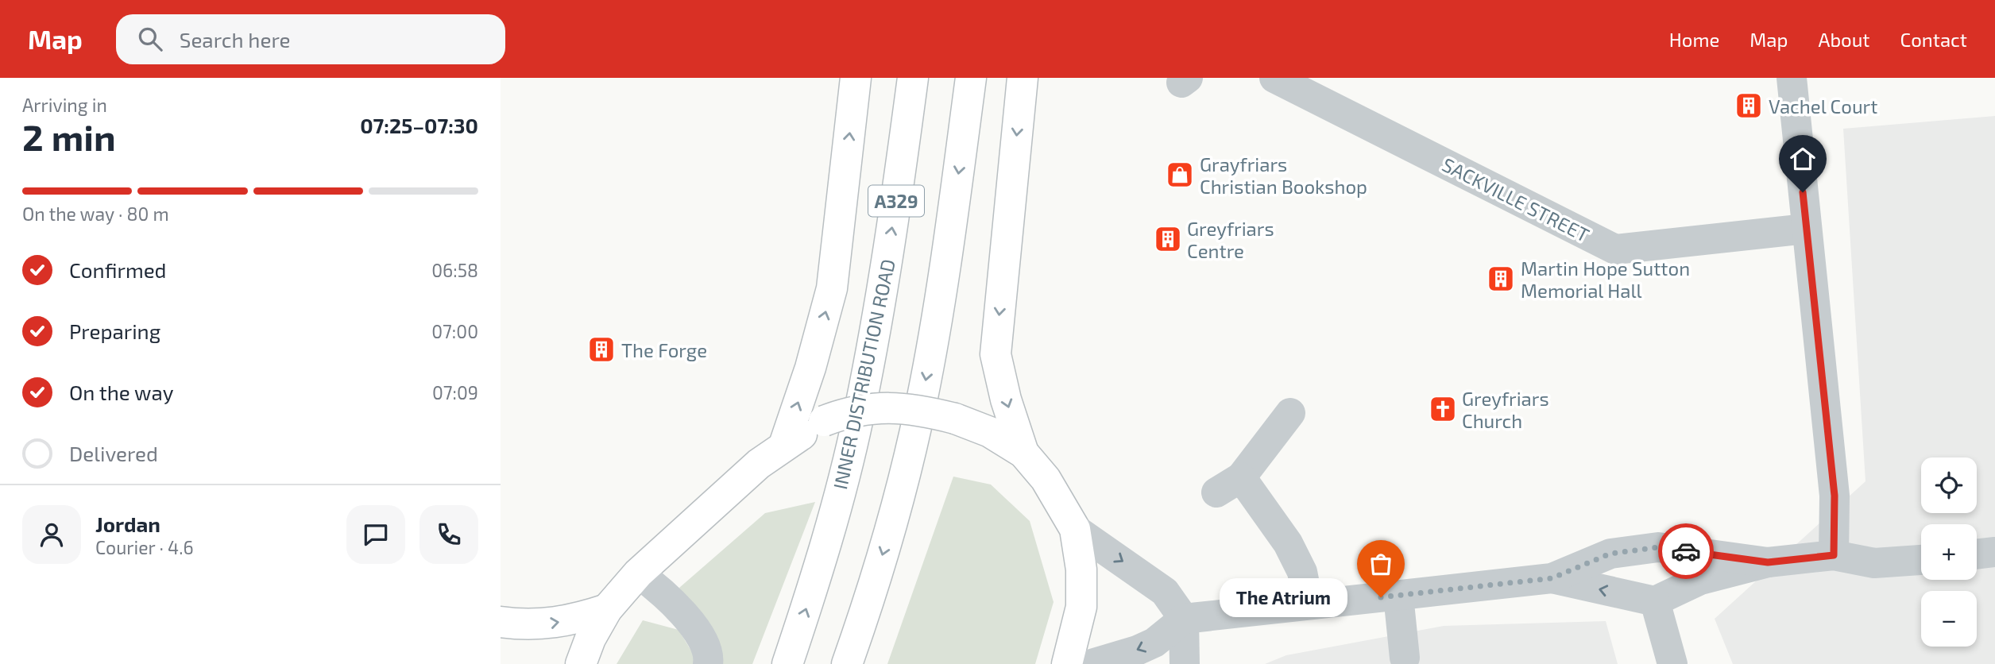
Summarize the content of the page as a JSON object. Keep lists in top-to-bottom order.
{
  "streets": {
    "main road": ["A329", "INNER DISTRIBUTION ROAD"],
    "street": ["SACKVILLE STREET"]
  },
  "places": {
    "building": [
      "Vachel Court",
      "Greyfriars Centre",
      "Martin Hope Sutton Memorial Hall",
      "The Forge"
    ],
    "shop": ["Grayfriars Christian Bookshop"],
    "church": ["Greyfriars Church"],
    "other": ["The Atrium"]
  },
  "page": {
    "header": "Map",
    "search": "Search here",
    "nav": [
      "Home",
      "Map",
      "About",
      "Contact"
    ],
    "heading": ["2 min", "Arriving in", "07:25–07:30"],
    "panel": ["Jordan", "Courier · 4.6"],
    "bar": "On the way · 80 m",
    "list": [
      ["Confirmed", "06:58"],
      ["Preparing", "07:00"],
      ["On the way", "07:09"],
      "Delivered"
    ],
    "map_buttons": ["+", "−"],
    "bubble": "The Atrium"
  }
}
